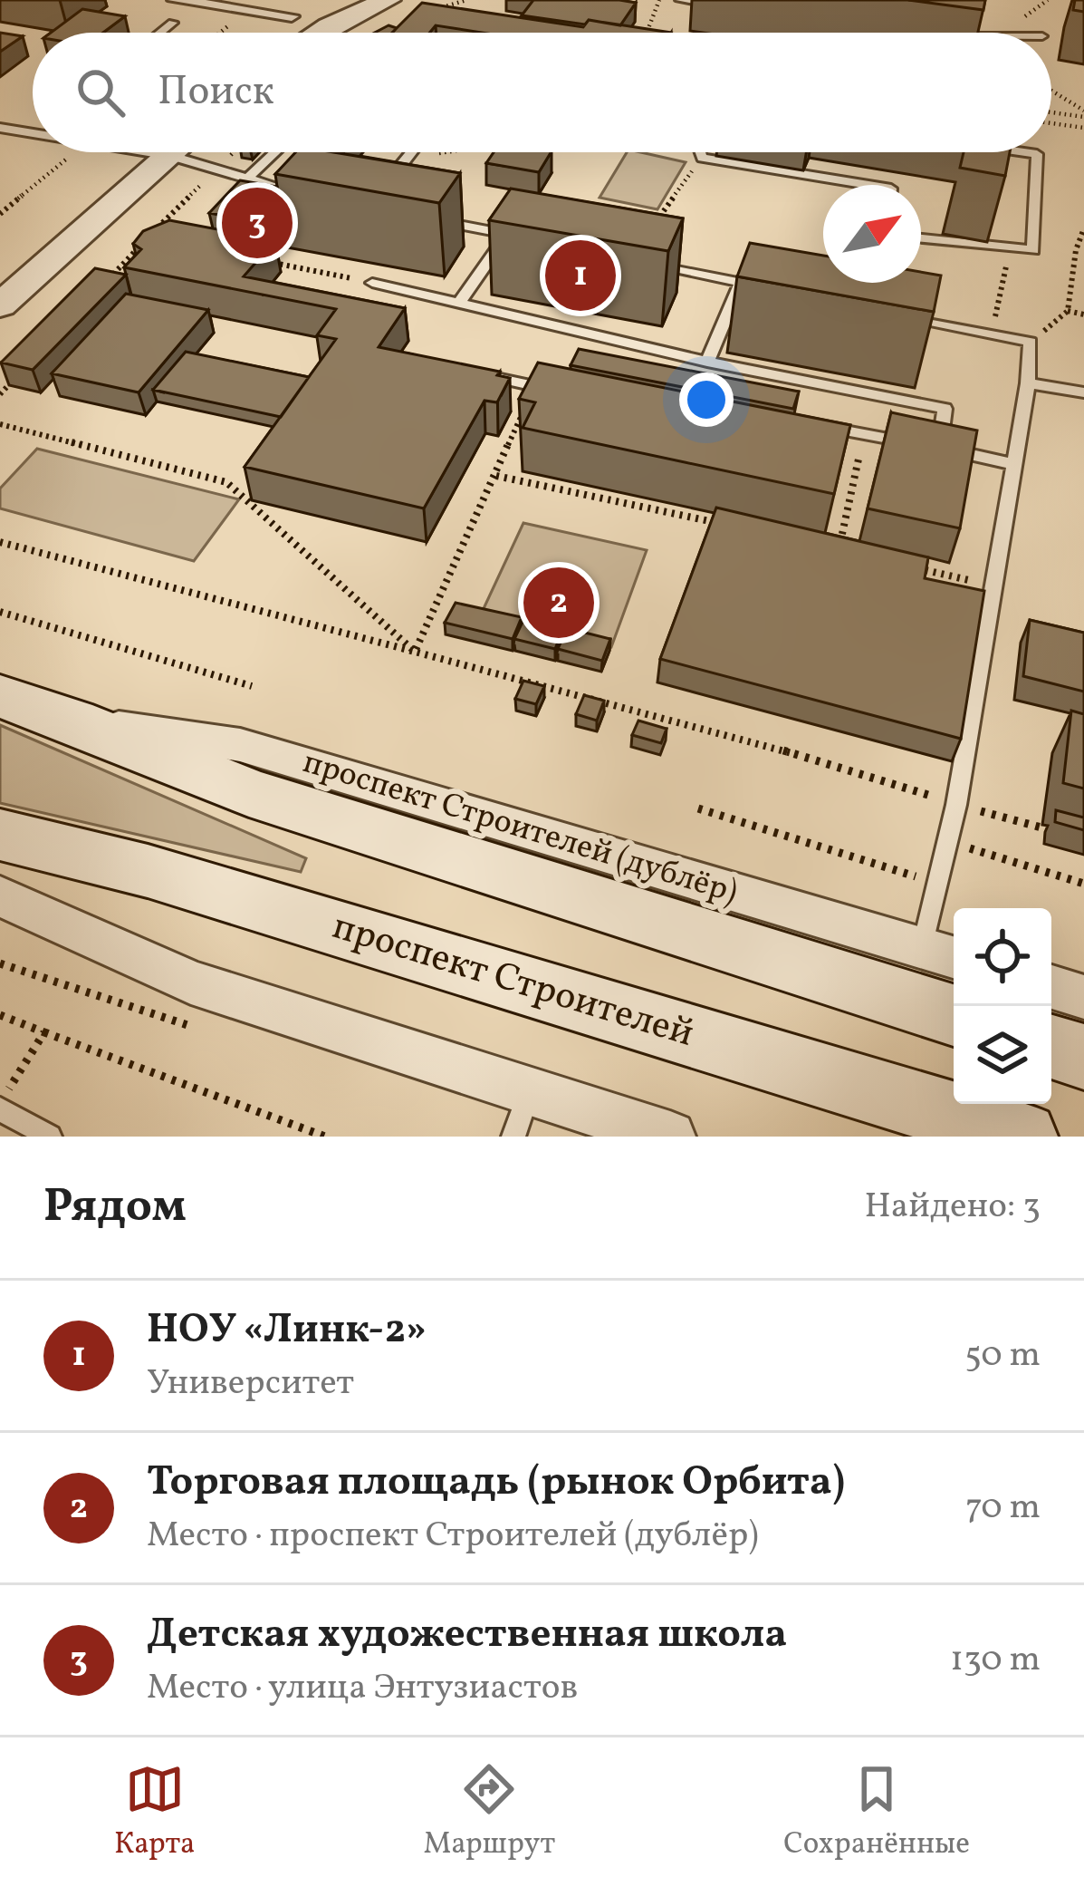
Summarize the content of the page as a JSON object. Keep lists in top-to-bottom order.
{
  "streets": {
    "main road": ["проспект Строителей"],
    "street": ["проспект Строителей (дублёр)"]
  },
  "north": "top right",
  "page": {
    "search": "Поиск",
    "pins": ["3", "1", "2"],
    "heading": ["Рядом", "Найдено: 3"],
    "list": [
      {
        "mark": "1",
        "name": "НОУ «Линк-2»",
        "note": "Университет",
        "value": "50 m"
      },
      {
        "mark": "2",
        "name": "Торговая площадь (рынок Орбита)",
        "note": "Место · проспект Строителей (дублёр)",
        "value": "70 m"
      },
      {
        "mark": "3",
        "name": "Детская художественная школа",
        "note": "Место · улица Энтузиастов",
        "value": "130 m"
      }
    ],
    "nav": ["Карта", "Маршрут", "Сохранённые"]
  }
}
